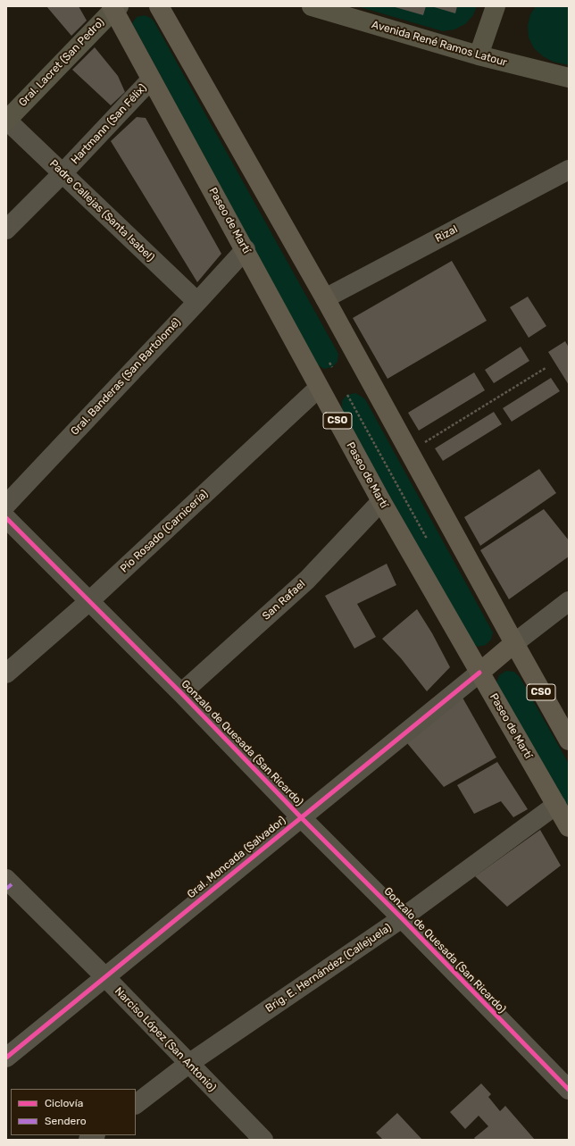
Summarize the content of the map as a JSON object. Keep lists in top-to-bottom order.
{
  "streets": {
    "main road": ["Paseo de Martí", "CSO"],
    "street": [
      "Avenida René Ramos Latour",
      "Gral. Lacret (San Pedro)",
      "Hartmann (San Félix)",
      "Padre Callejas (Santa Isabel)",
      "Rizal",
      "Gral. Banderas (San Bartolomé)",
      "Pío Rosado (Carnicería)",
      "San Rafael",
      "Gonzalo de Quesada (San Ricardo)",
      "Gral. Moncada (Salvador)",
      "Brig. E. Hernández (Callejuela)",
      "Narciso López (San Antonio)"
    ]
  },
  "crossings": [
    ["Gral. Lacret (San Pedro)", "Padre Callejas (Santa Isabel)"],
    ["Gral. Lacret (San Pedro)", "Paseo de Martí"],
    ["Hartmann (San Félix)", "Padre Callejas (Santa Isabel)"],
    ["Hartmann (San Félix)", "Paseo de Martí"],
    ["Padre Callejas (Santa Isabel)", "Gral. Banderas (San Bartolomé)"],
    ["Paseo de Martí", "Gral. Banderas (San Bartolomé)"],
    ["Paseo de Martí", "Pío Rosado (Carnicería)"],
    ["Paseo de Martí", "San Rafael"],
    ["Paseo de Martí", "Gral. Moncada (Salvador)"],
    ["Paseo de Martí", "Brig. E. Hernández (Callejuela)"],
    ["Rizal", "CSO"],
    ["Pío Rosado (Carnicería)", "Gonzalo de Quesada (San Ricardo)"],
    ["San Rafael", "Gonzalo de Quesada (San Ricardo)"],
    ["Gonzalo de Quesada (San Ricardo)", "Gral. Moncada (Salvador)"],
    ["Gonzalo de Quesada (San Ricardo)", "Brig. E. Hernández (Callejuela)"],
    ["Gral. Moncada (Salvador)", "Narciso López (San Antonio)"],
    ["Brig. E. Hernández (Callejuela)", "Narciso López (San Antonio)"]
  ],
  "legend": ["Ciclovía", "Sendero"]
}
